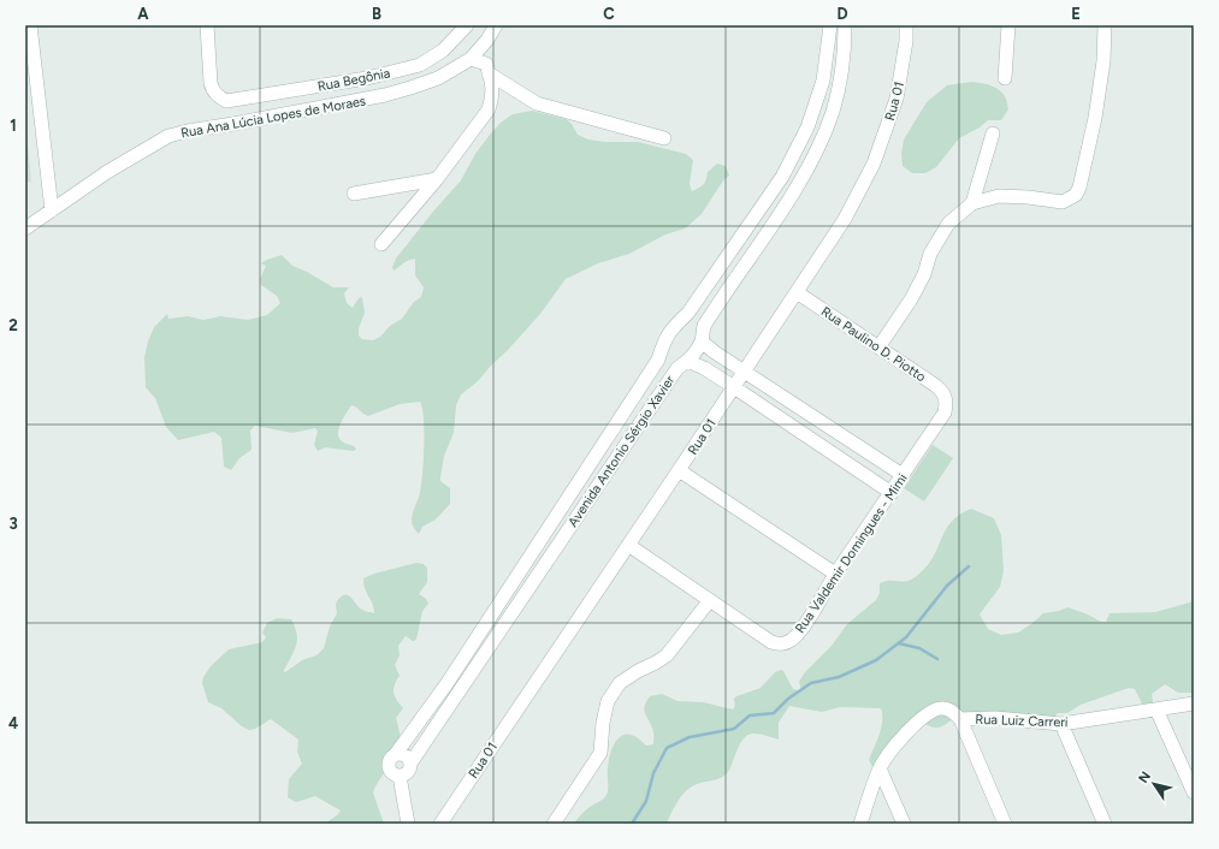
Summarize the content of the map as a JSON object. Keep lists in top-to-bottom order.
{
  "streets": {
    "street": [
      "Rua Begônia",
      "Rua 01",
      "Rua Ana Lúcia Lopes de Moraes",
      "Rua Paulino D. Piotto",
      "Avenida Antonio Sérgio Xavier",
      "Rua Valdemir Domingues - Mimi",
      "Rua Luiz Carreri"
    ]
  },
  "crossings": [
    ["Rua 01", "Rua Paulino D. Piotto"],
    ["Rua 01", "Rua Valdemir Domingues - Mimi"],
    ["Rua Paulino D. Piotto", "Rua Valdemir Domingues - Mimi"]
  ],
  "north": "top left",
  "grid": {
    "columns": [
      "A",
      "B",
      "C",
      "D",
      "E"
    ],
    "rows": [
      "1",
      "2",
      "3",
      "4"
    ]
  }
}
